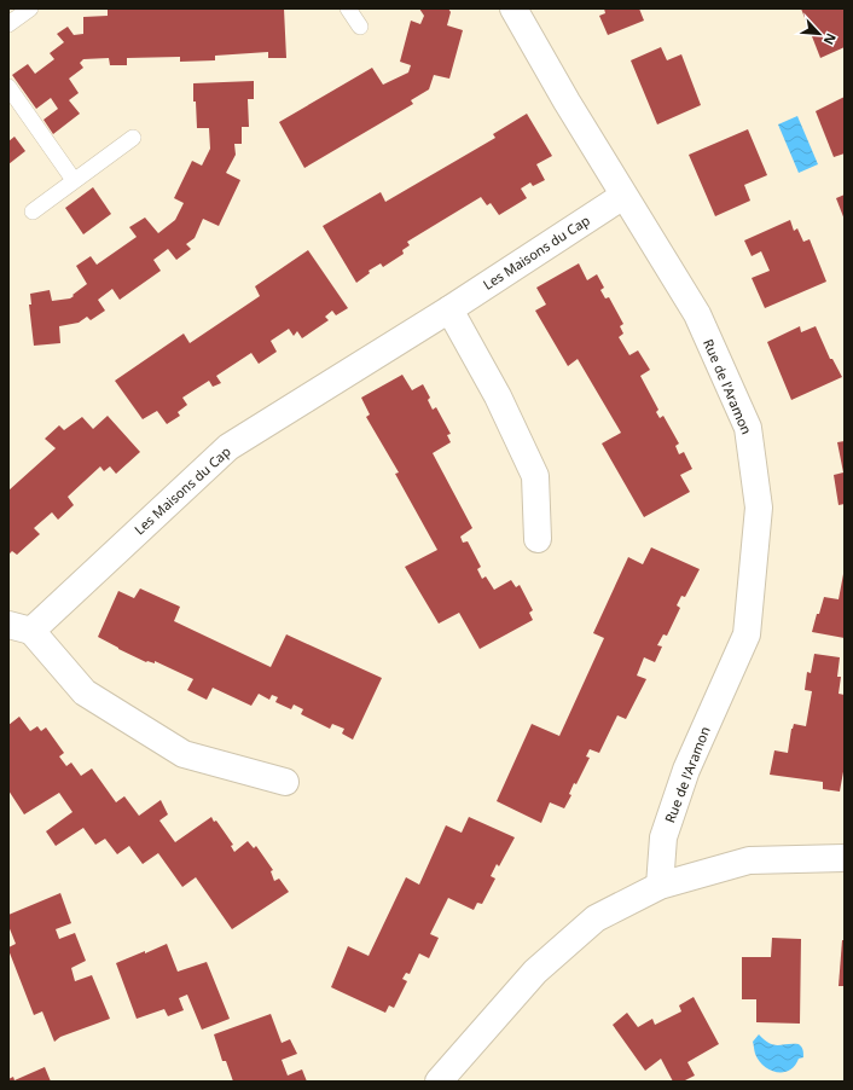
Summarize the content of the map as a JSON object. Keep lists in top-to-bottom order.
{
  "streets": {
    "street": ["Les Maisons du Cap", "Rue de l'Aramon"]
  },
  "crossings": [
    ["Les Maisons du Cap", "Rue de l'Aramon"]
  ],
  "north": "bottom right"
}
